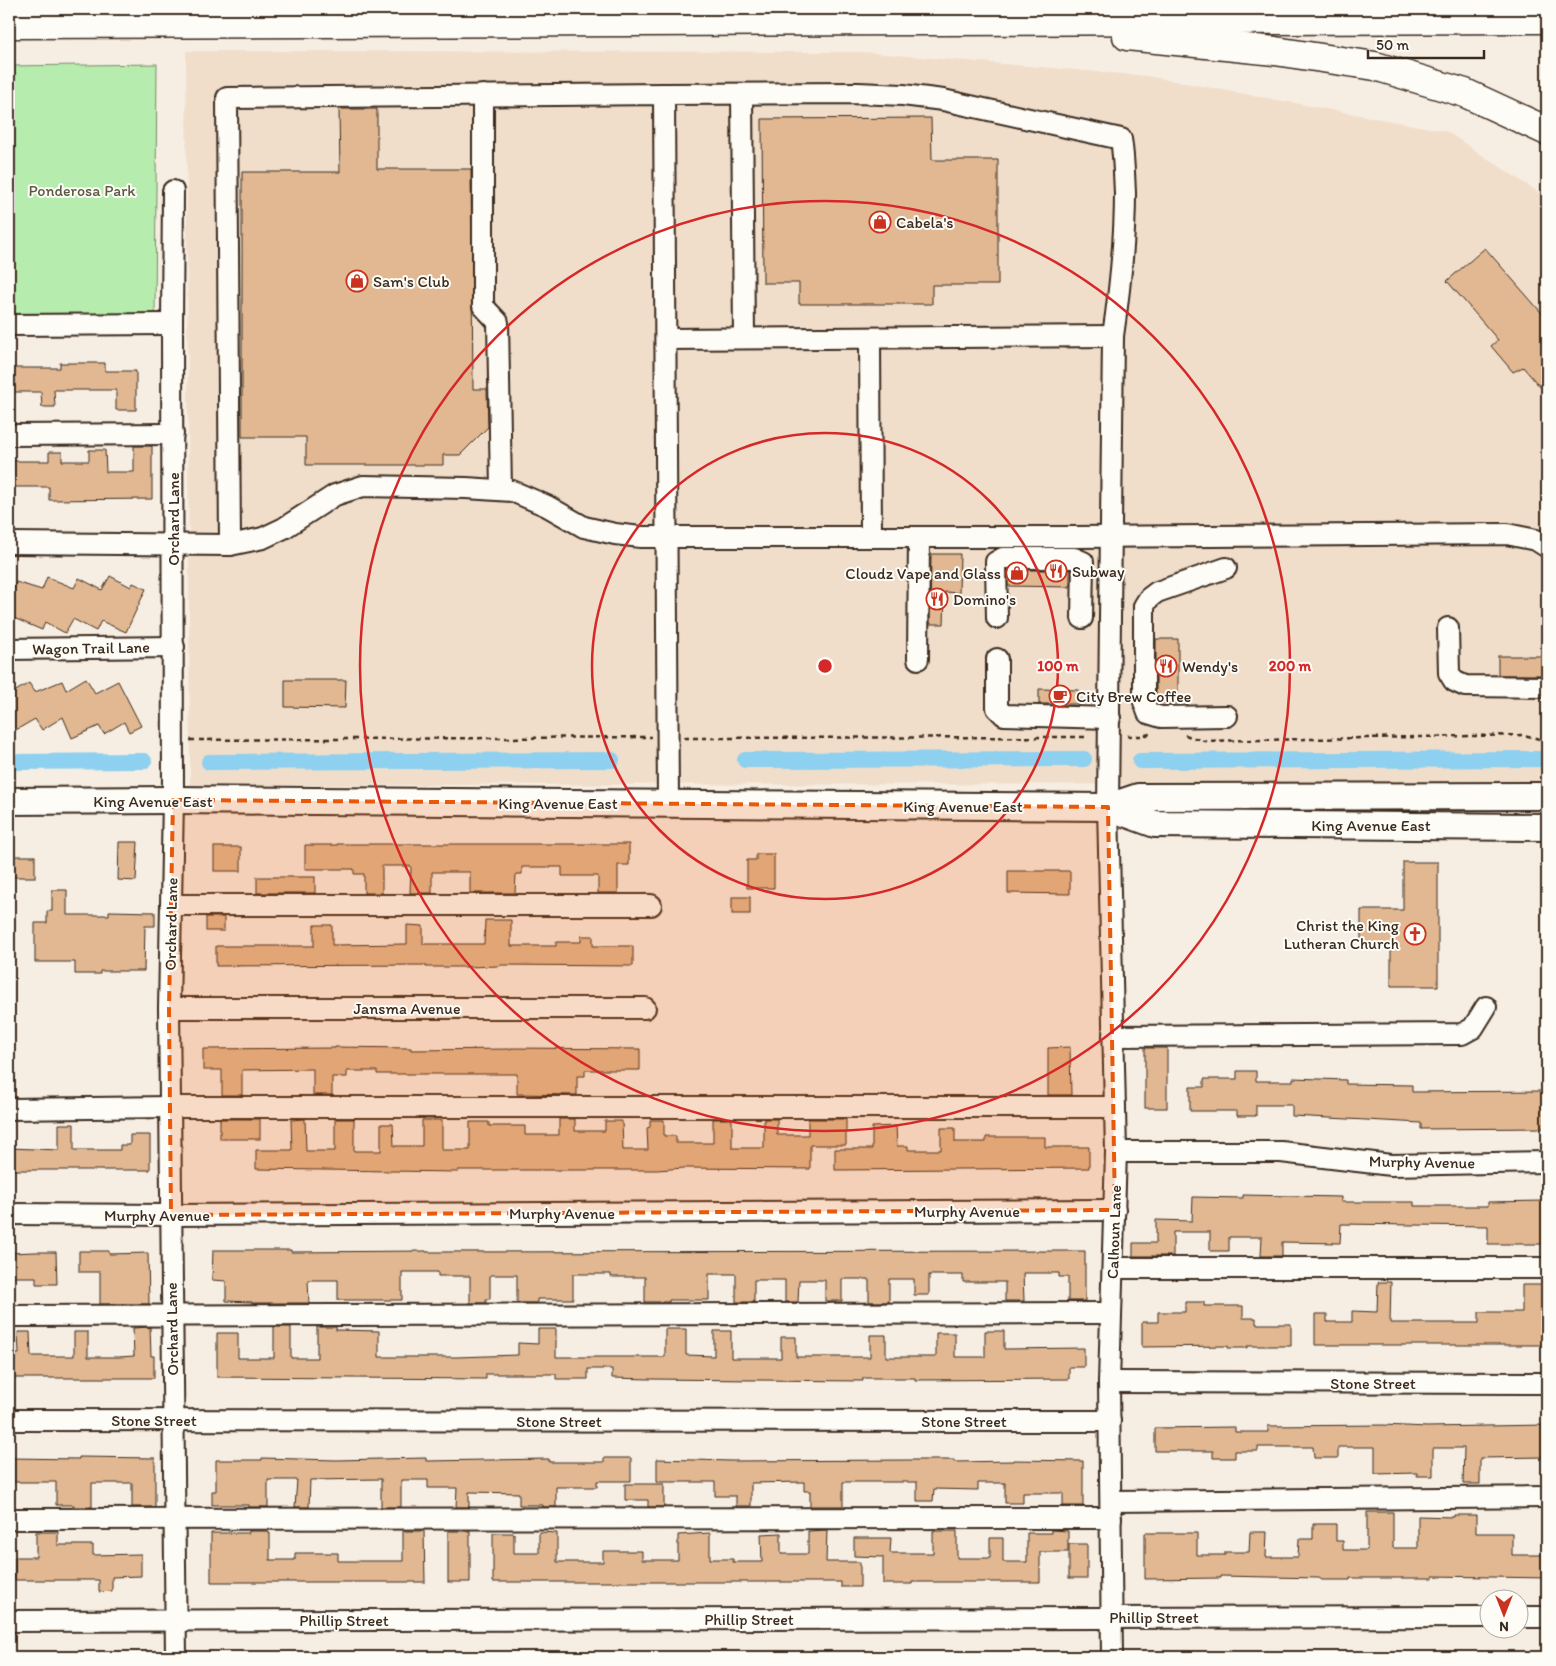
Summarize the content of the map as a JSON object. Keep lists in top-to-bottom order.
{
  "streets": {
    "main road": ["King Avenue East"],
    "street": [
      "Orchard Lane",
      "Wagon Trail Lane",
      "Jansma Avenue",
      "Murphy Avenue",
      "Calhoun Lane",
      "Stone Street",
      "Phillip Street"
    ]
  },
  "crossings": [
    ["Orchard Lane", "Wagon Trail Lane"],
    ["Orchard Lane", "King Avenue East"],
    ["Orchard Lane", "Jansma Avenue"],
    ["Orchard Lane", "Murphy Avenue"],
    ["Orchard Lane", "Stone Street"],
    ["Orchard Lane", "Phillip Street"],
    ["King Avenue East", "Calhoun Lane"],
    ["Murphy Avenue", "Calhoun Lane"],
    ["Calhoun Lane", "Stone Street"],
    ["Calhoun Lane", "Phillip Street"]
  ],
  "parks": ["Ponderosa Park"],
  "places": {
    "shop": ["Cabela's", "Sam's Club", "Cloudz Vape and Glass"],
    "restaurant": ["Subway", "Domino's", "Wendy's"],
    "cafe": ["City Brew Coffee"],
    "church": ["Christ the King Lutheran Church"]
  },
  "scale_bar": "50 m",
  "north": "bottom",
  "rings": ["100 m", "200 m"]
}
